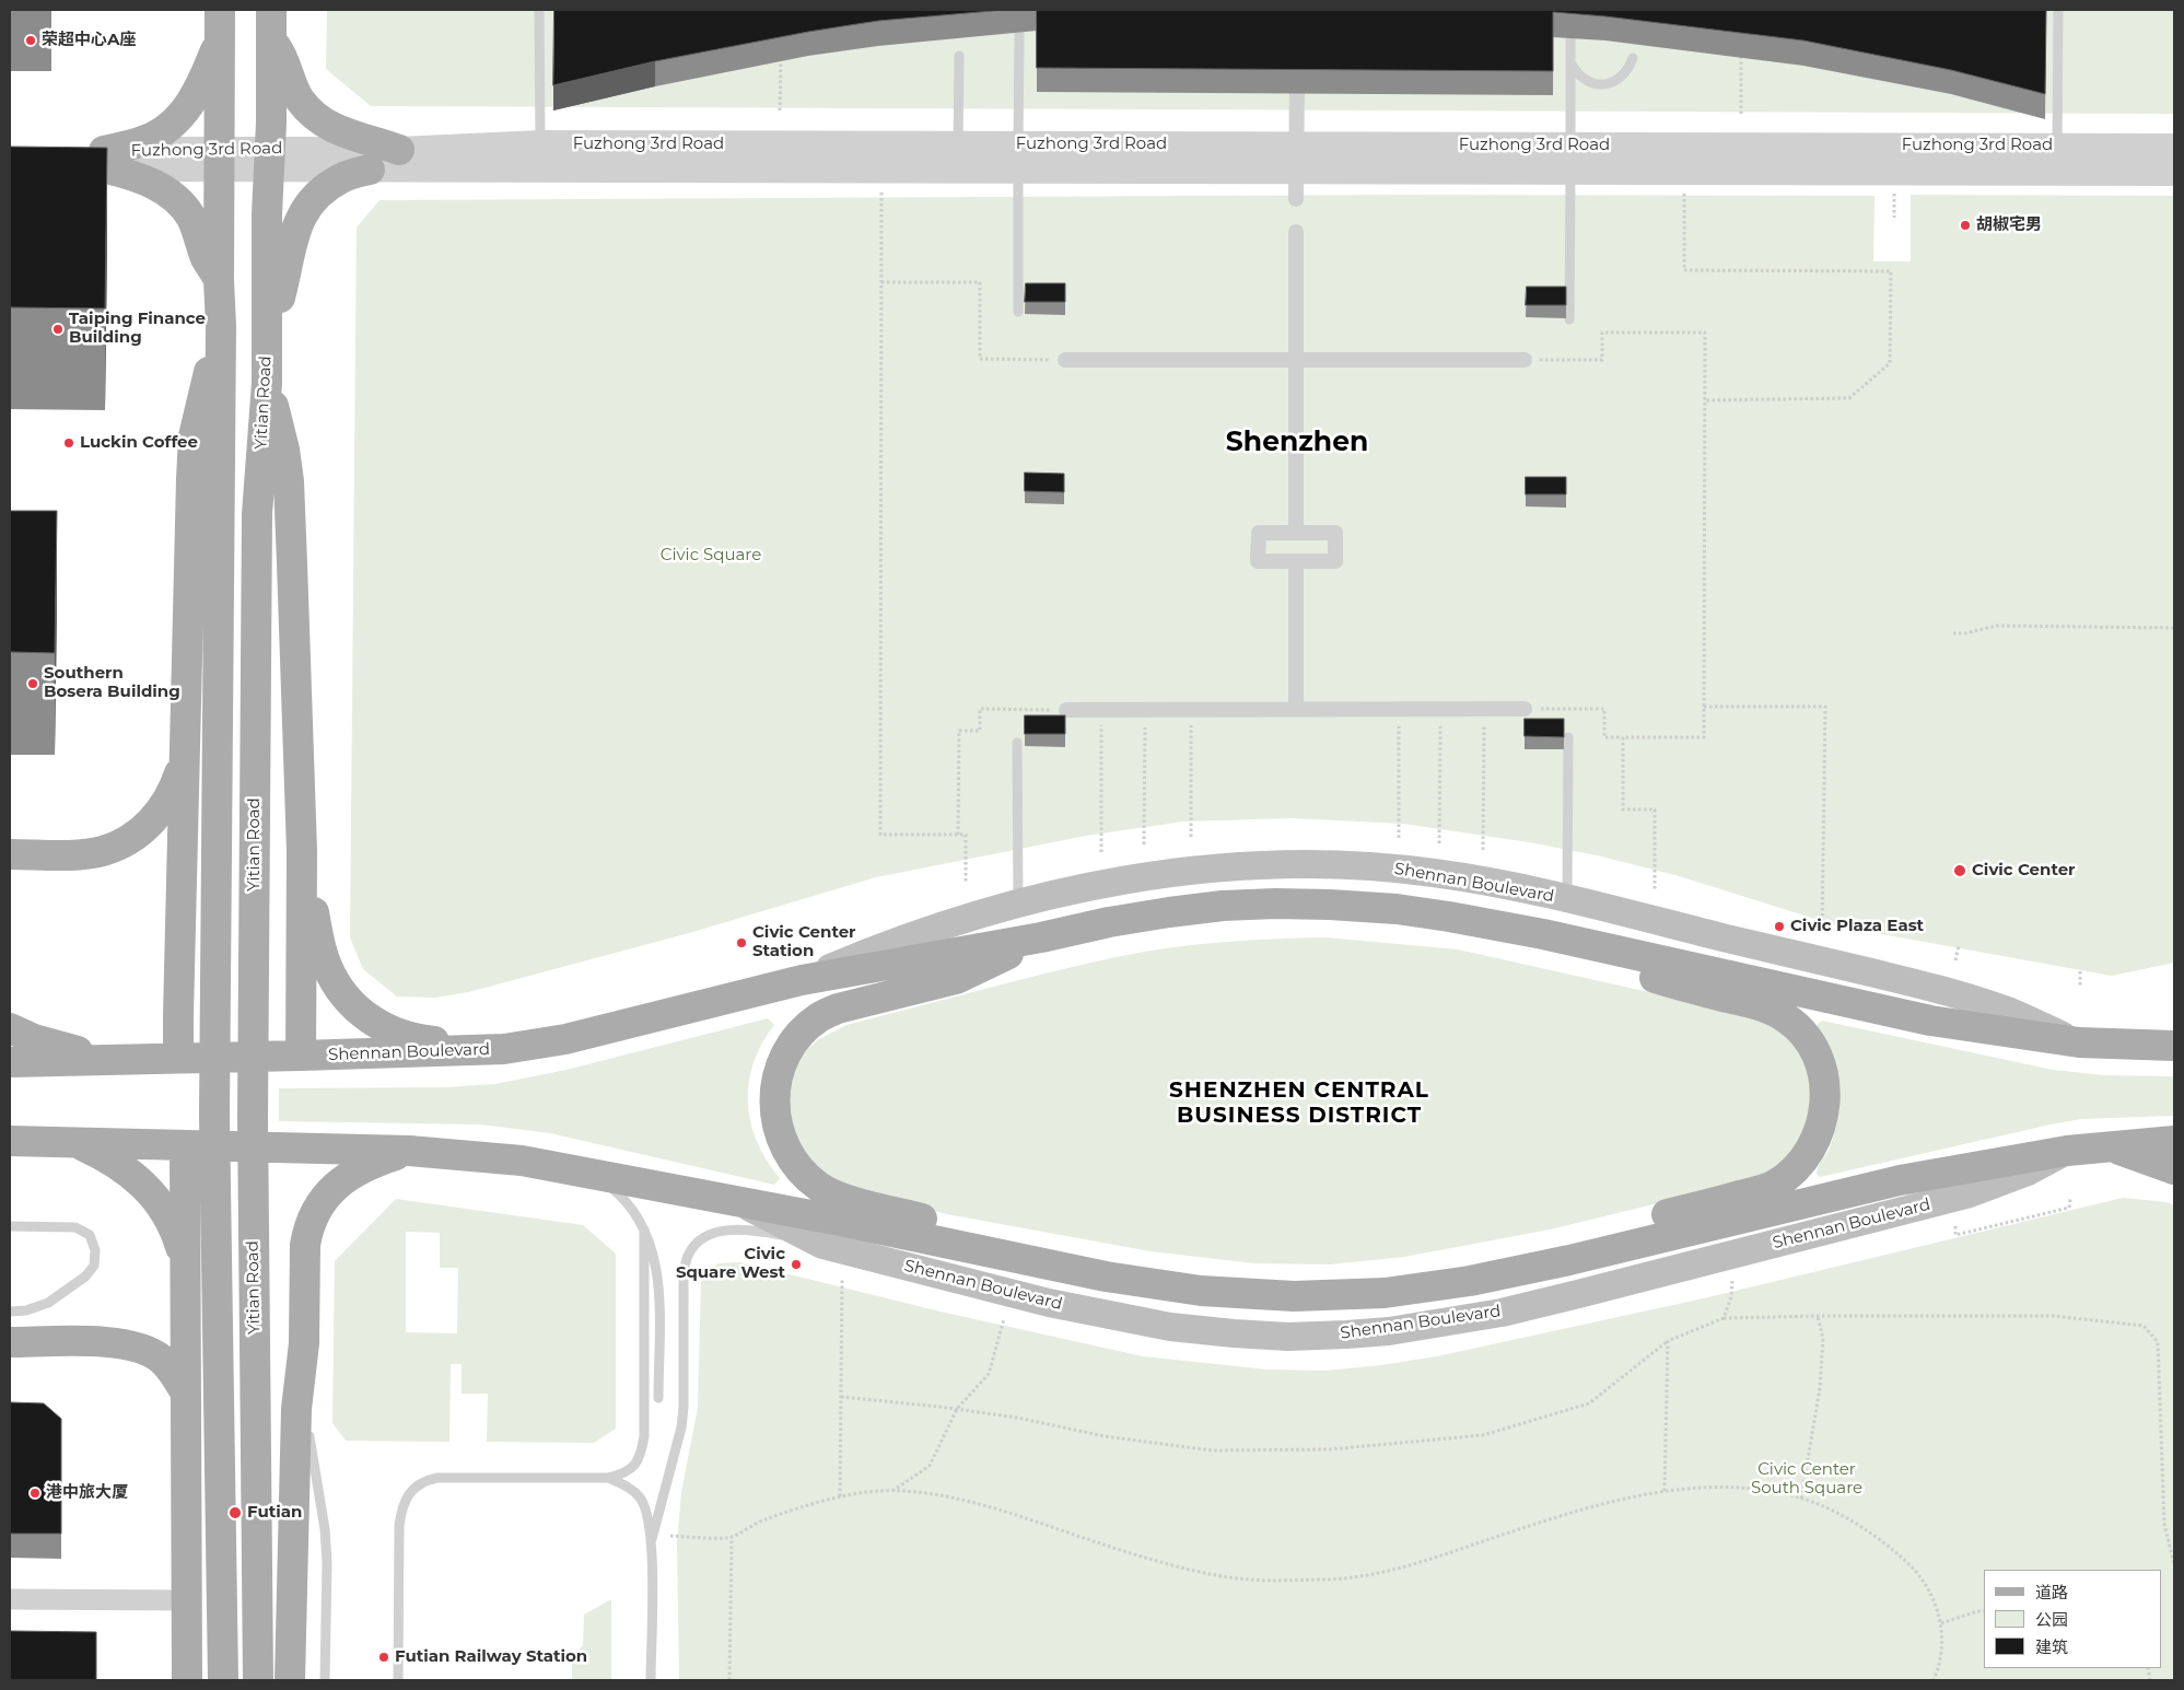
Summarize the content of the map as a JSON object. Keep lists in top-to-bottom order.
{
  "streets": {
    "main road": ["Yitian Road", "Shennan Boulevard"],
    "street": ["Fuzhong 3rd Road"]
  },
  "crossings": [
    ["Fuzhong 3rd Road", "Yitian Road"]
  ],
  "districts": ["Shenzhen", "SHENZHEN CENTRAL BUSINESS DISTRICT"],
  "parks": ["Civic Square", "Civic Center South Square"],
  "places": [
    "荣超中心A座",
    "胡椒宅男",
    "Taiping Finance Building",
    "Luckin Coffee",
    "Southern Bosera Building",
    "Civic Center",
    "Civic Plaza East",
    "Civic Center Station",
    "Civic Square West",
    "港中旅大厦",
    "Futian",
    "Futian Railway Station"
  ],
  "legend": ["道路", "公园", "建筑"]
}
